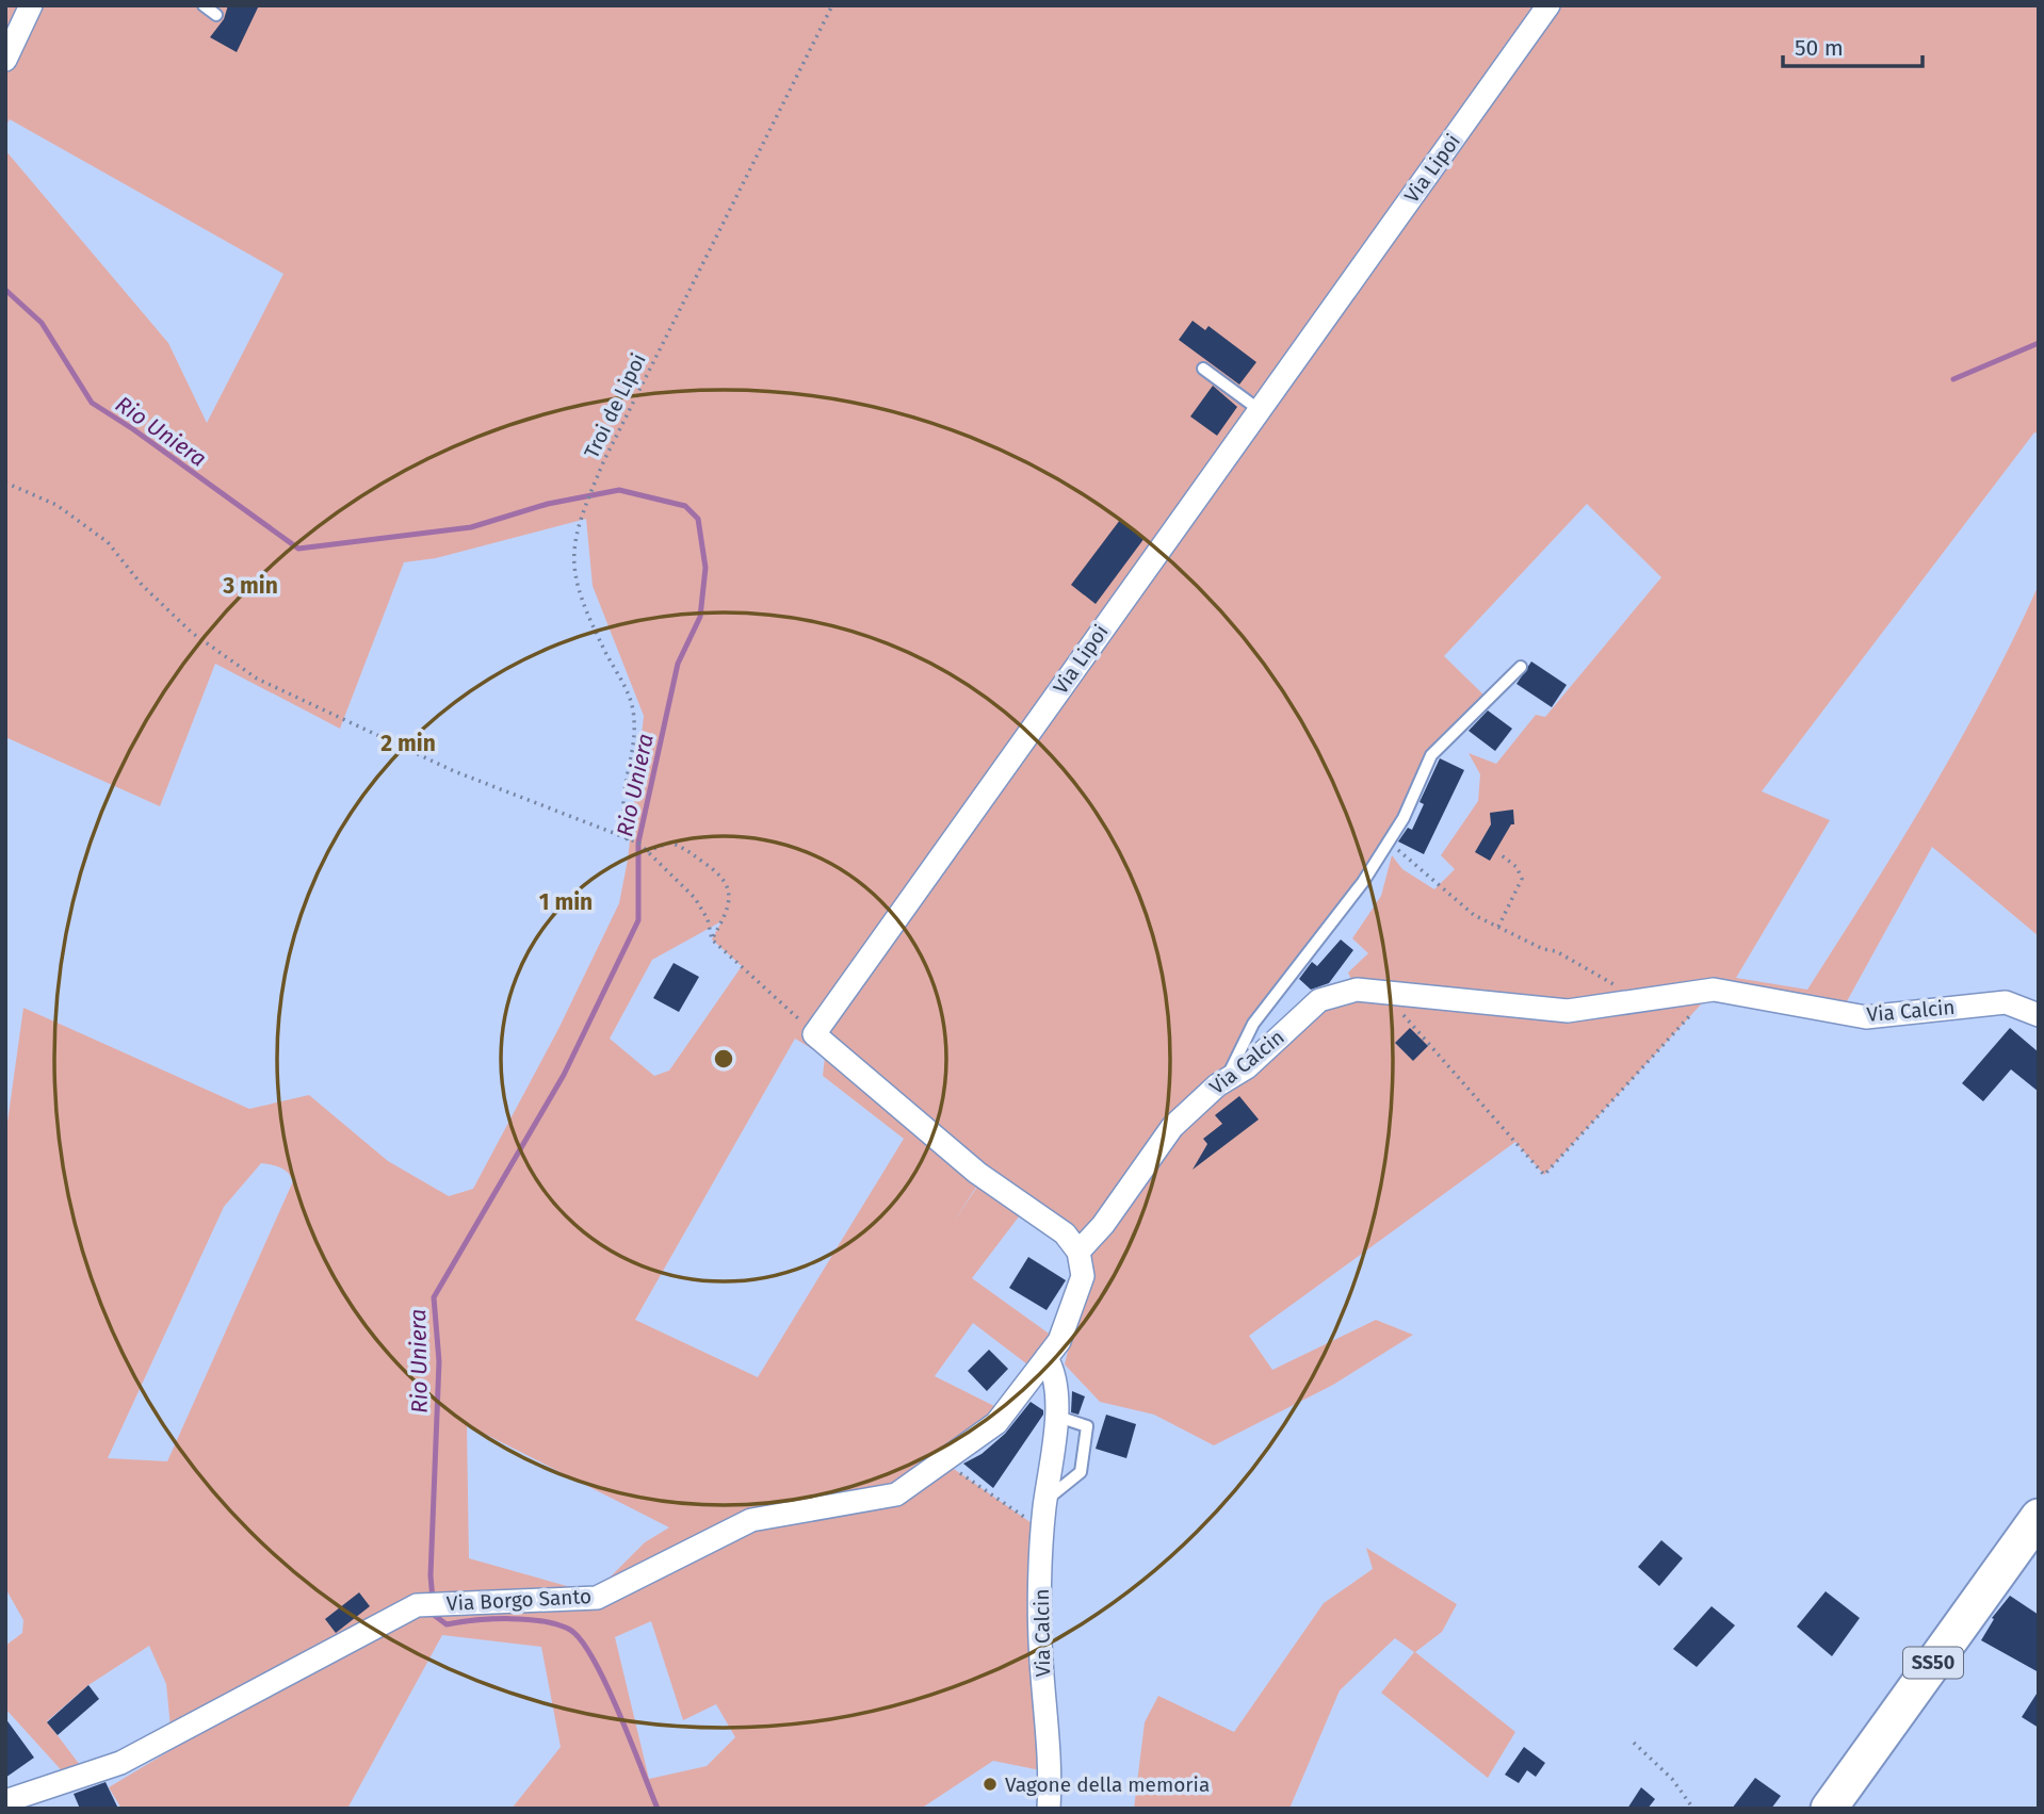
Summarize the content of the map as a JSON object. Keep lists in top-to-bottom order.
{
  "streets": {
    "main road": ["SS50"],
    "street": ["Via Lipoi", "Via Calcin", "Via Borgo Santo"],
    "path": ["Troi de Lipoi"]
  },
  "crossings": [
    ["Via Calcin", "Via Borgo Santo"]
  ],
  "water": ["Rio Uniera"],
  "places": ["Vagone della memoria"],
  "scale_bar": "50 m",
  "rings": ["3 min", "2 min", "1 min"]
}
